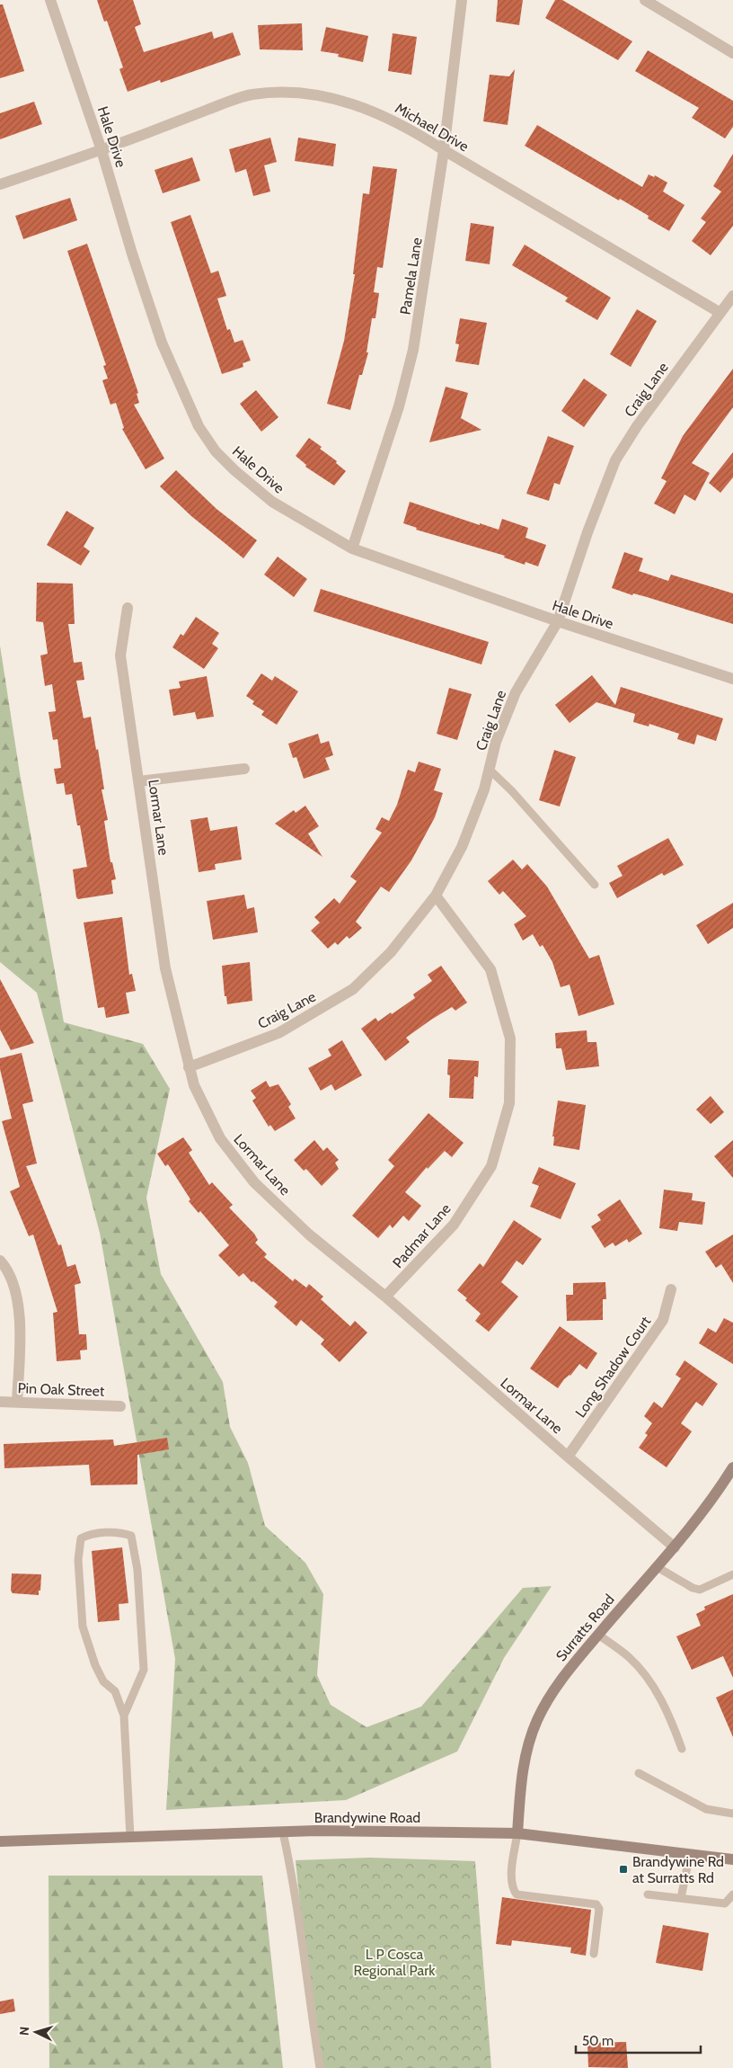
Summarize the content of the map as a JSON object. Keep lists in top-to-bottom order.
{
  "streets": {
    "main road": ["Surratts Road", "Brandywine Road"],
    "street": [
      "Michael Drive",
      "Hale Drive",
      "Pamela Lane",
      "Craig Lane",
      "Lormar Lane",
      "Padmar Lane",
      "Long Shadow Court",
      "Pin Oak Street"
    ]
  },
  "crossings": [
    ["Michael Drive", "Hale Drive"],
    ["Michael Drive", "Pamela Lane"],
    ["Michael Drive", "Craig Lane"],
    ["Hale Drive", "Pamela Lane"],
    ["Hale Drive", "Craig Lane"],
    ["Craig Lane", "Lormar Lane"],
    ["Craig Lane", "Padmar Lane"],
    ["Lormar Lane", "Padmar Lane"],
    ["Lormar Lane", "Long Shadow Court"],
    ["Lormar Lane", "Surratts Road"],
    ["Surratts Road", "Brandywine Road"]
  ],
  "parks": ["L P Cosca Regional Park"],
  "places": {
    "transit": ["Brandywine Rd at Surratts Rd"]
  },
  "scale_bar": "50 m",
  "north": "left"
}
